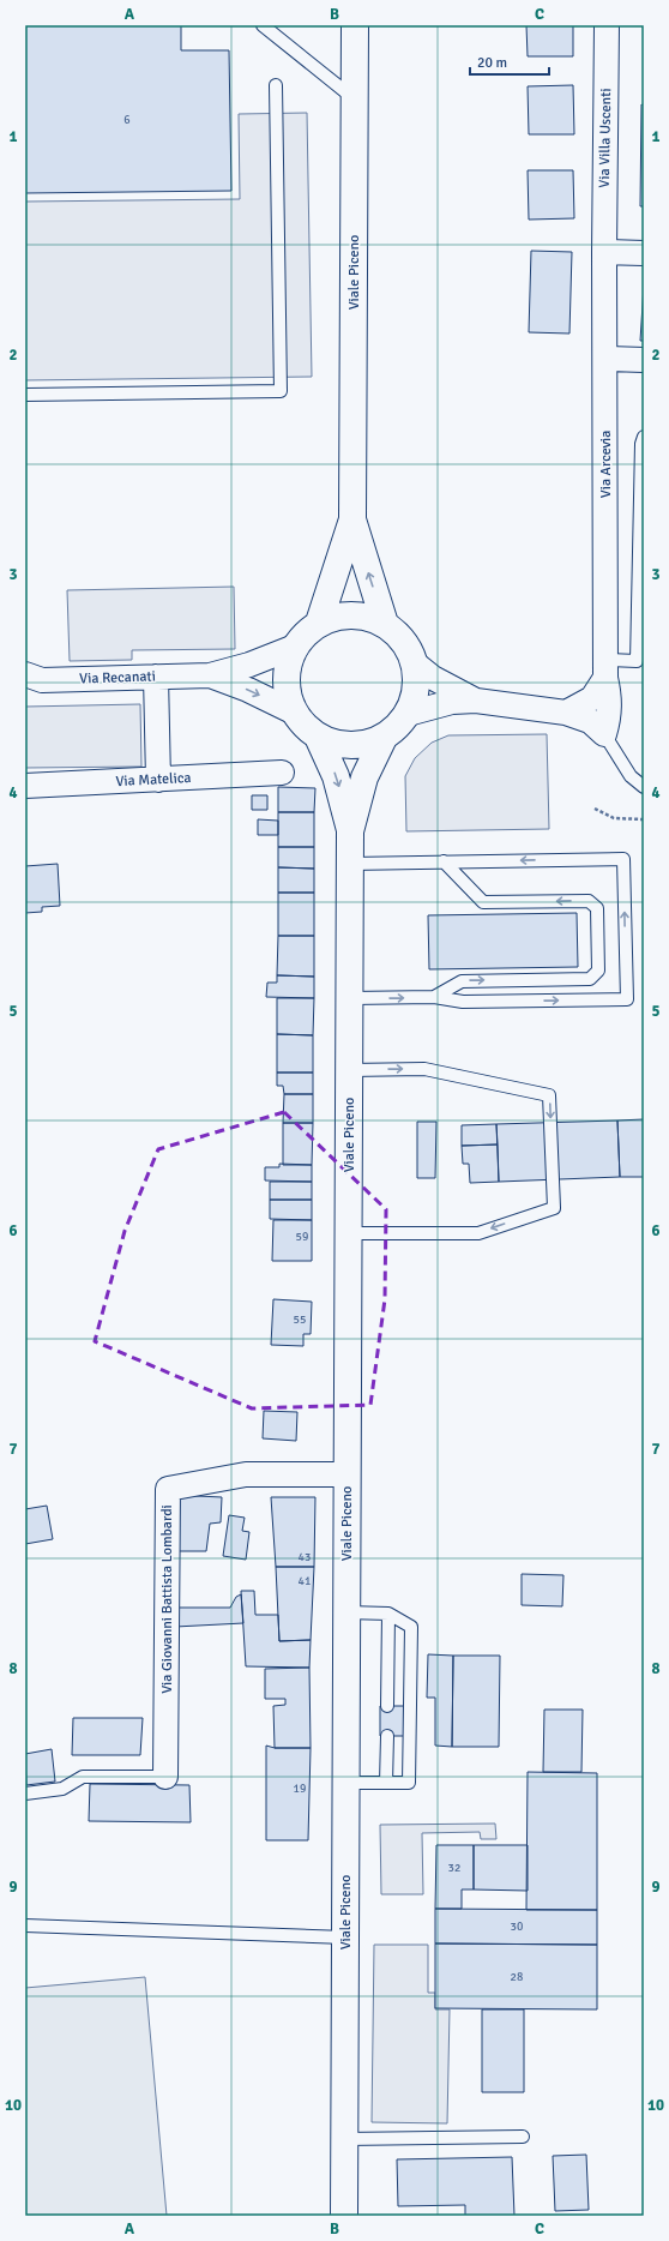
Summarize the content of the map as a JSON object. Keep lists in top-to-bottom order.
{
  "streets": {
    "main road": ["Viale Piceno"],
    "street": [
      "Via Villa Uscenti",
      "Via Arcevia",
      "Via Recanati",
      "Via Matelica",
      "Via Giovanni Battista Lombardi"
    ]
  },
  "crossings": [
    ["Via Villa Uscenti", "Via Arcevia"],
    ["Viale Piceno", "Via Recanati"],
    ["Viale Piceno", "Via Giovanni Battista Lombardi"]
  ],
  "house_numbers": [
    "6",
    "59",
    "55",
    "43",
    "41",
    "19",
    "32",
    "30",
    "28"
  ],
  "scale_bar": "20 m",
  "grid": {
    "columns": ["A", "B", "C"],
    "rows": [
      "1",
      "2",
      "3",
      "4",
      "5",
      "6",
      "7",
      "8",
      "9",
      "10"
    ]
  }
}
